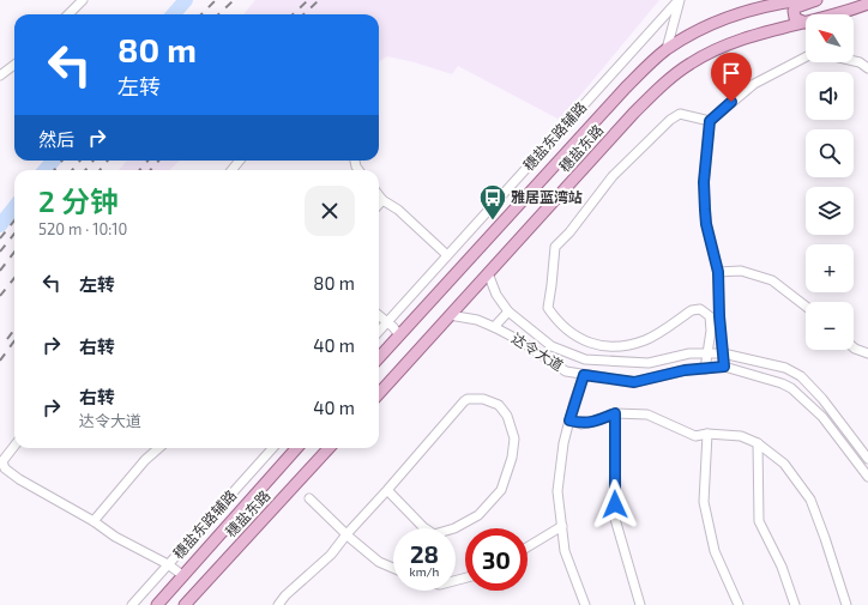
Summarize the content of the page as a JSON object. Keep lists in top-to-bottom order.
{
  "streets": {
    "main road": ["穗盐东路"],
    "street": ["穗盐东路辅路", "达令大道"]
  },
  "crossings": [
    ["穗盐东路", "达令大道"]
  ],
  "places": {
    "bus stop": ["雅居蓝湾站"]
  },
  "north": "top left",
  "page": {
    "map_buttons": ["+", "−"],
    "turn": ["80 m", "左转"],
    "then": "然后",
    "heading": ["2 分钟", "520 m · 10:10"],
    "list": [
      {
        "name": "左转",
        "value": "80 m"
      },
      {
        "name": "右转",
        "value": "40 m"
      },
      {
        "name": "右转",
        "note": "达令大道",
        "value": "40 m"
      }
    ],
    "speed": "28 km/h",
    "limit": "30"
  }
}
